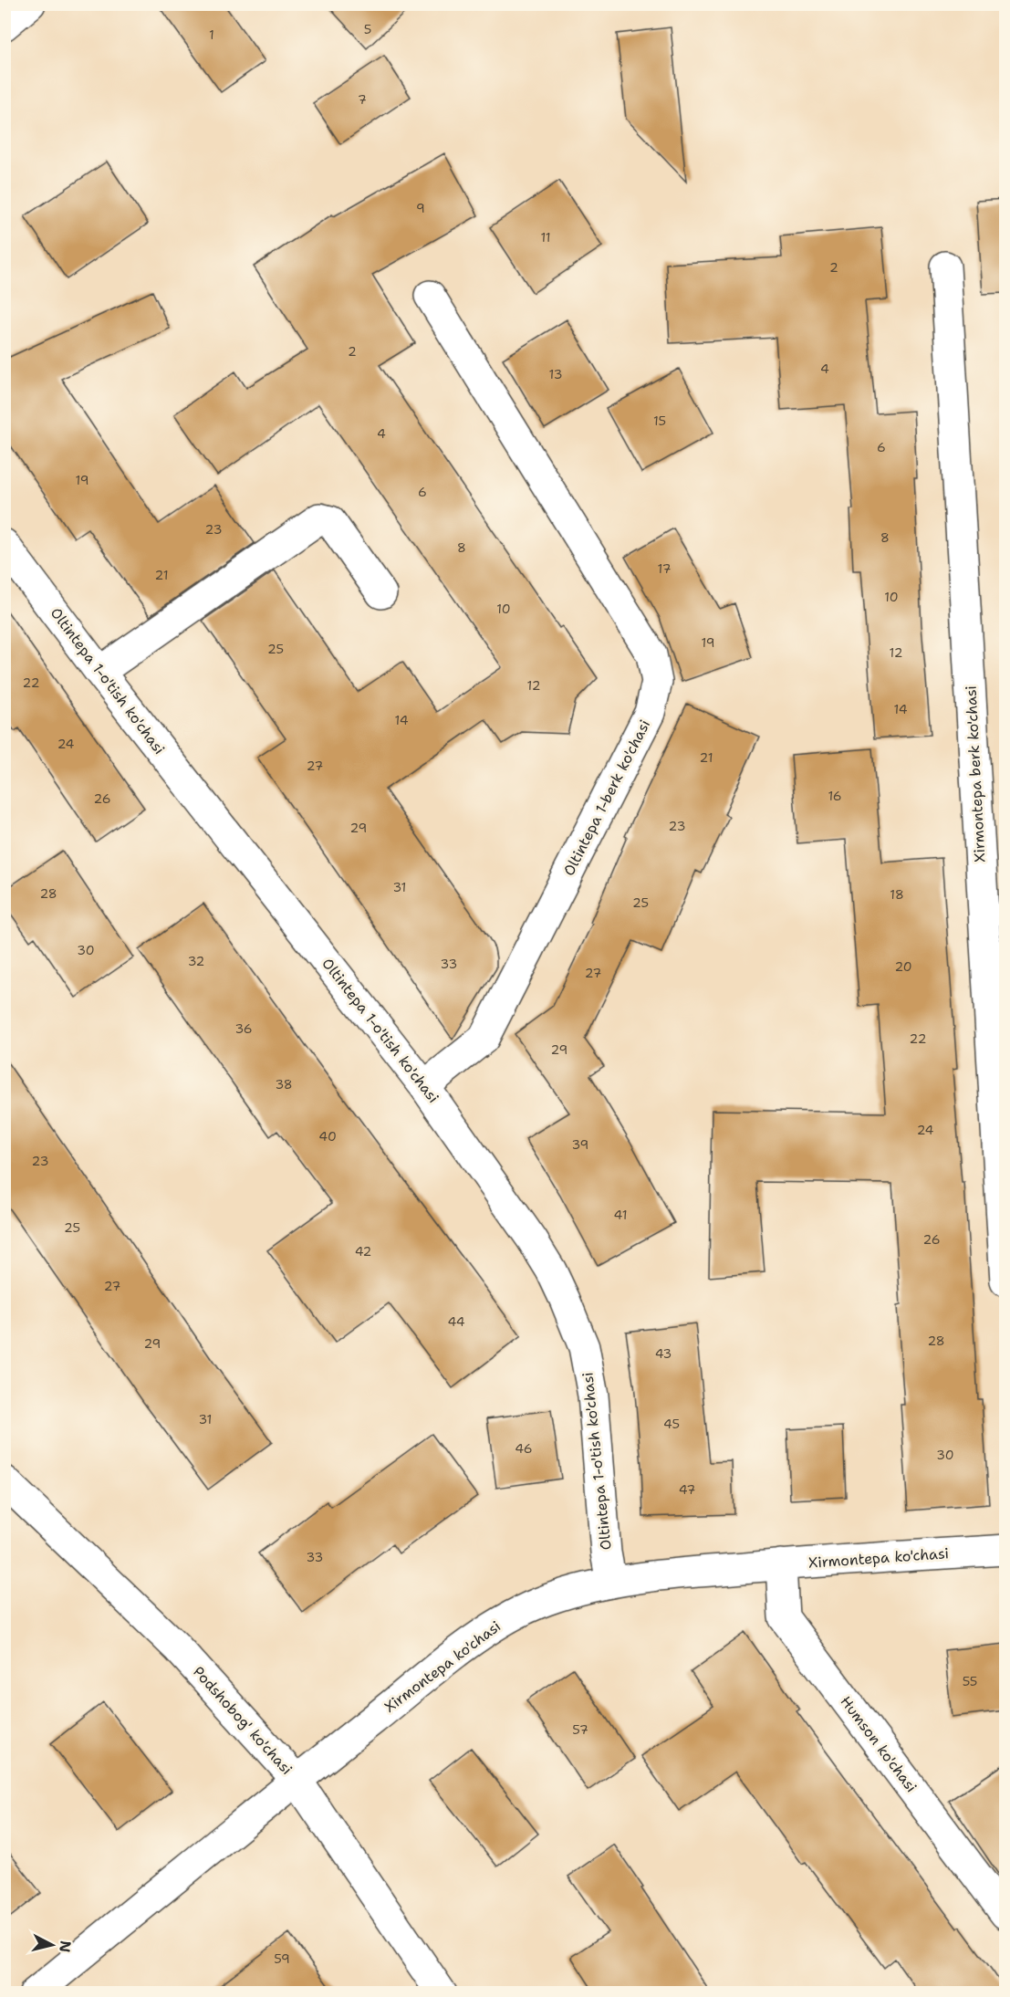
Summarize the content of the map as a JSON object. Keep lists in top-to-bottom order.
{
  "streets": {
    "street": [
      "Oltintepa 1-o'tish ko'chasi",
      "Xirmontepa berk ko'chasi",
      "Oltintepa 1-berk ko'chasi",
      "Xirmontepa ko'chasi",
      "Podshobog' ko'chasi",
      "Humson ko'chasi"
    ]
  },
  "crossings": [
    ["Oltintepa 1-o'tish ko'chasi", "Oltintepa 1-berk ko'chasi"],
    ["Oltintepa 1-o'tish ko'chasi", "Xirmontepa ko'chasi"],
    ["Xirmontepa ko'chasi", "Podshobog' ko'chasi"],
    ["Xirmontepa ko'chasi", "Humson ko'chasi"]
  ],
  "house_numbers": [
    "5",
    "1",
    "7",
    "9",
    "11",
    "2",
    "2",
    "4",
    "13",
    "15",
    "4",
    "6",
    "19",
    "6",
    "23",
    "8",
    "8",
    "17",
    "21",
    "10",
    "10",
    "19",
    "25",
    "12",
    "22",
    "12",
    "14",
    "14",
    "24",
    "21",
    "27",
    "16",
    "26",
    "23",
    "29",
    "31",
    "28",
    "18",
    "25",
    "30",
    "32",
    "33",
    "20",
    "27",
    "36",
    "22",
    "29",
    "38",
    "24",
    "40",
    "39",
    "23",
    "41",
    "25",
    "26",
    "42",
    "27",
    "44",
    "28",
    "29",
    "43",
    "31",
    "45",
    "46",
    "30",
    "47",
    "33",
    "55",
    "57",
    "59"
  ],
  "north": "right"
}
